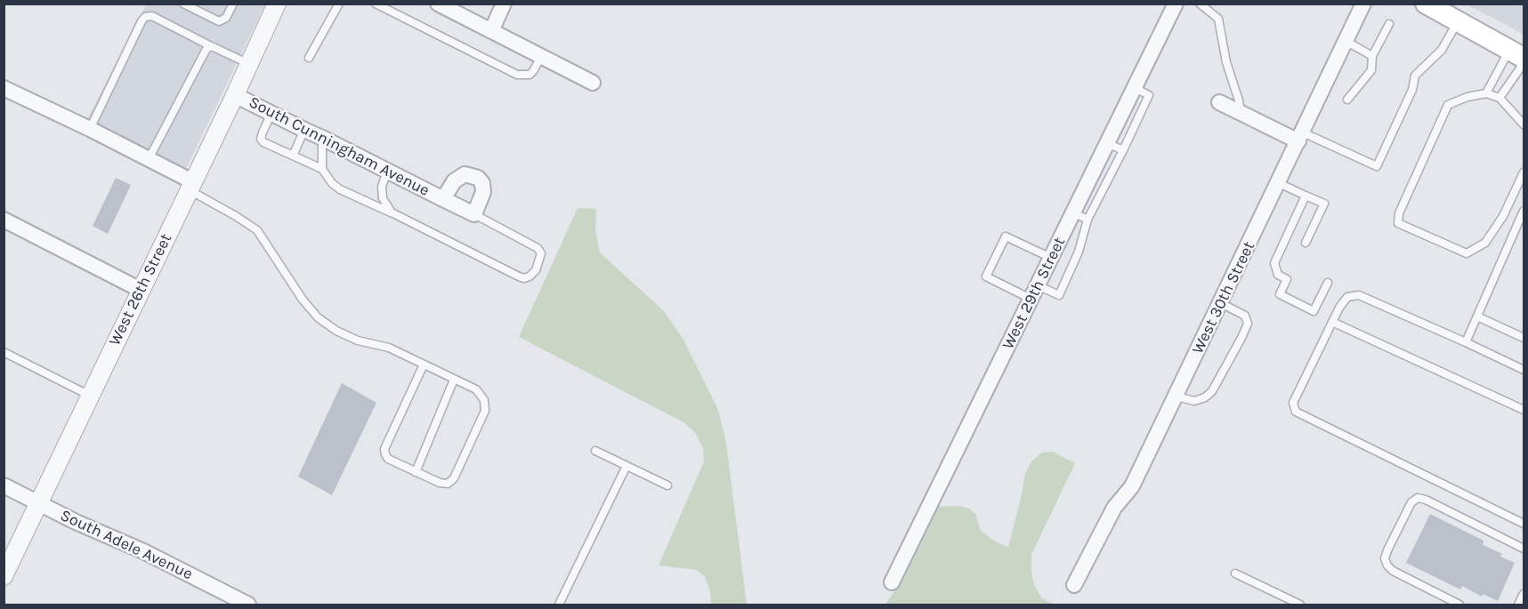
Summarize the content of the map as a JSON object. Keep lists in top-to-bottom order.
{
  "streets": {
    "street": [
      "South Cunningham Avenue",
      "West 26th Street",
      "West 29th Street",
      "West 30th Street",
      "South Adele Avenue"
    ]
  },
  "crossings": [
    ["South Cunningham Avenue", "West 26th Street"],
    ["West 26th Street", "South Adele Avenue"]
  ]
}
